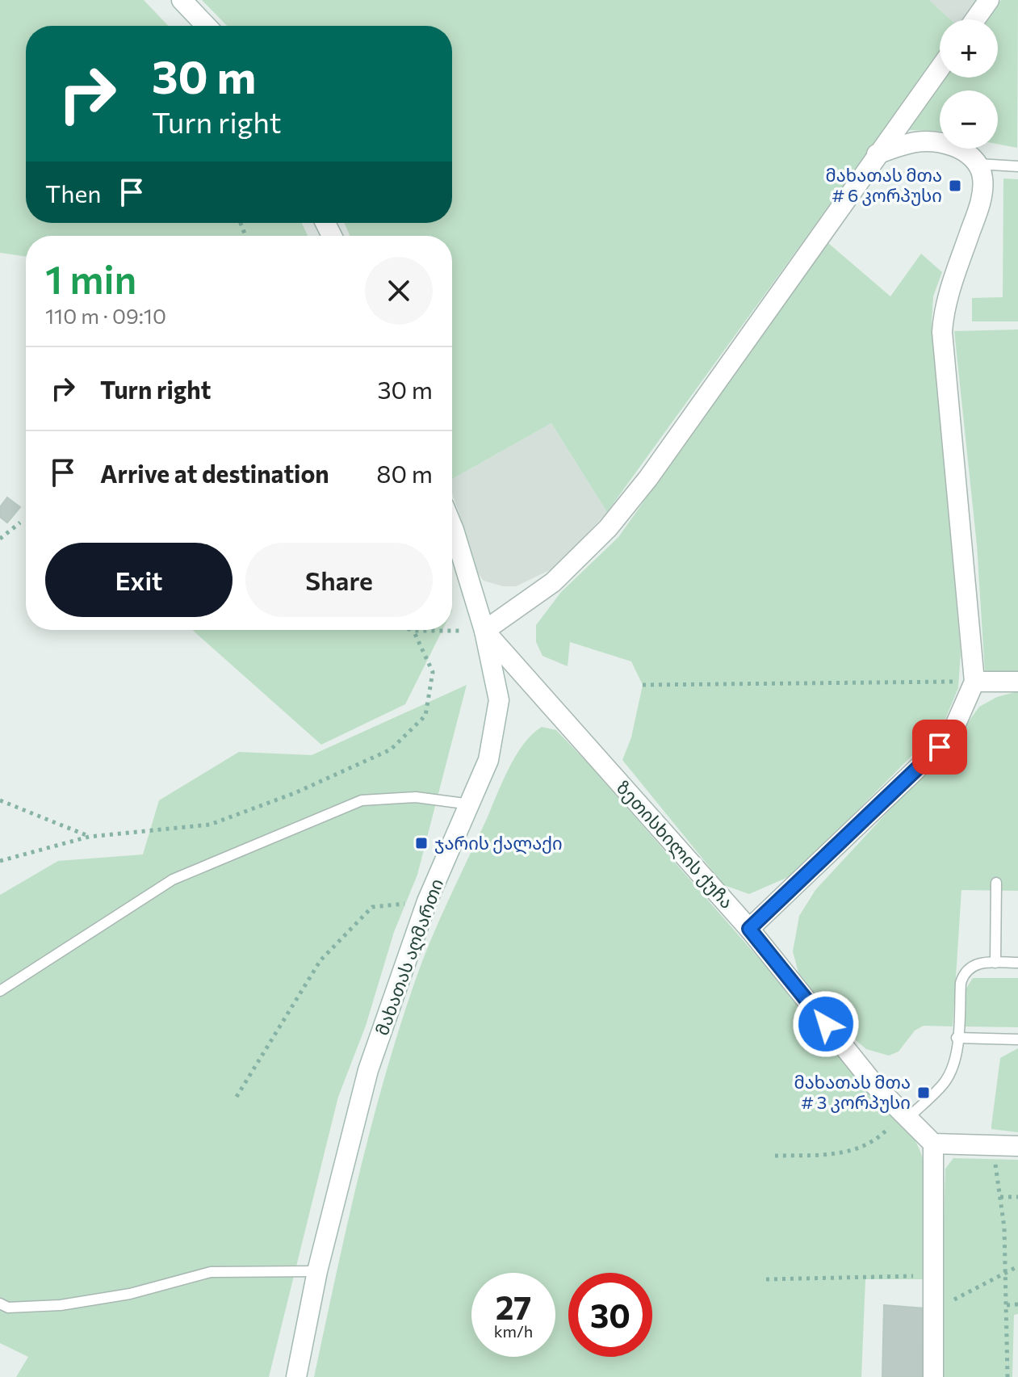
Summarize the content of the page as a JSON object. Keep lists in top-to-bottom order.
{
  "streets": {
    "street": ["ზეთისხილის ქუჩა", "მახათას აღმართი"]
  },
  "crossings": [
    ["ზეთისხილის ქუჩა", "მახათას აღმართი"]
  ],
  "places": {
    "transit": ["მახათას მთა # 6 კორპუსი", "ჯარის ქალაქი", "მახათას მთა # 3 კორპუსი"]
  },
  "page": {
    "map_buttons": ["+", "−"],
    "turn": ["30 m", "Turn right"],
    "then": "Then",
    "heading": ["1 min", "110 m · 09:10"],
    "list": [
      {
        "name": "Turn right",
        "value": "30 m"
      },
      {
        "name": "Arrive at destination",
        "value": "80 m"
      }
    ],
    "buttons": ["Exit", "Share"],
    "speed": "27 km/h",
    "limit": "30"
  }
}
